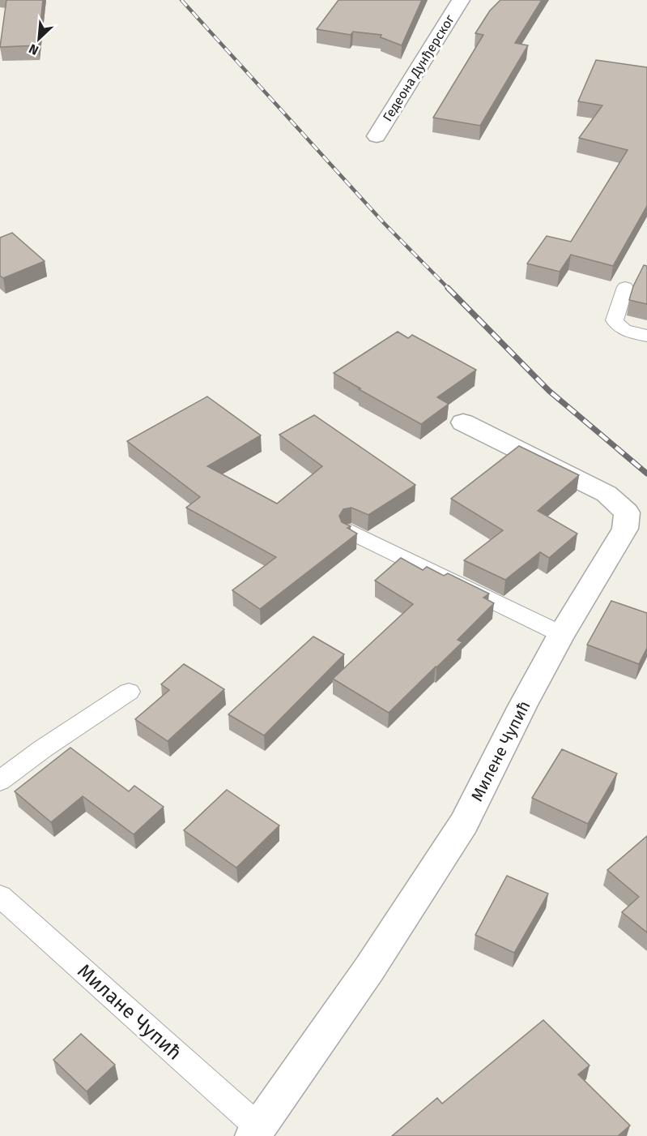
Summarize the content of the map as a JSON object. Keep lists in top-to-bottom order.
{
  "streets": {
    "street": ["Гедеона Дунђерског", "Милене Чупић"],
    "lane": ["Милане Чупић"]
  },
  "crossings": [
    ["Милене Чупић", "Милане Чупић"]
  ],
  "north": "bottom left"
}
